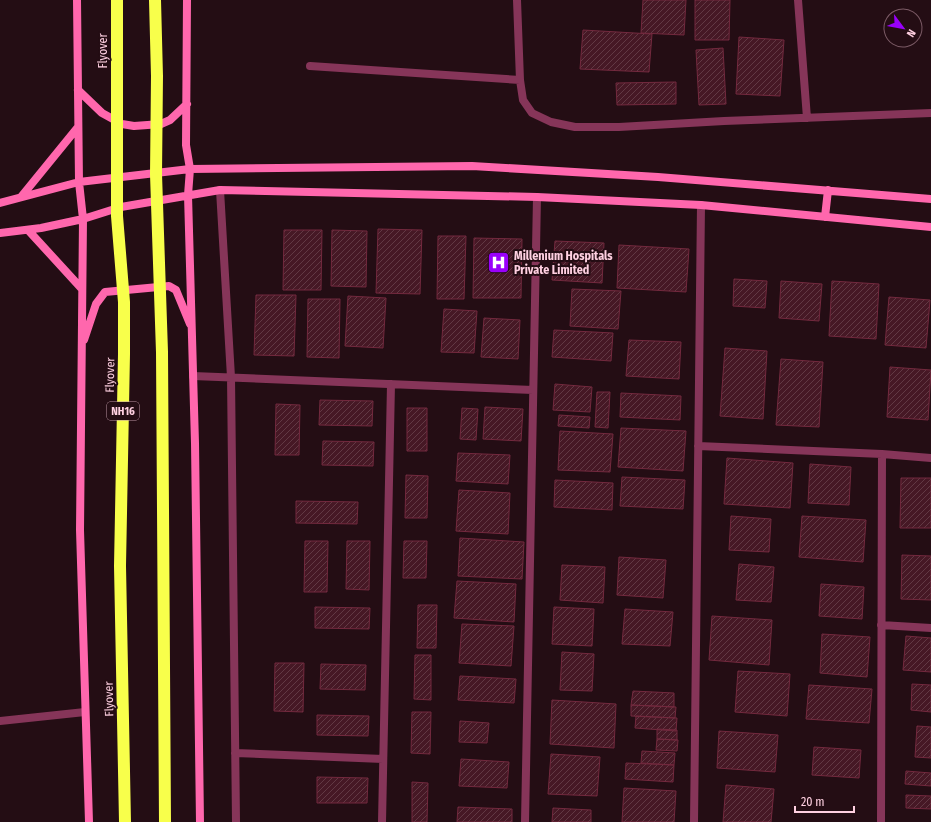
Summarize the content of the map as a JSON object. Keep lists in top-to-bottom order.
{
  "streets": {
    "highway": ["Flyover", "NH16"]
  },
  "places": {
    "hospital": ["Millenium Hospitals Private Limited"]
  },
  "scale_bar": "20 m",
  "north": "bottom right"
}
